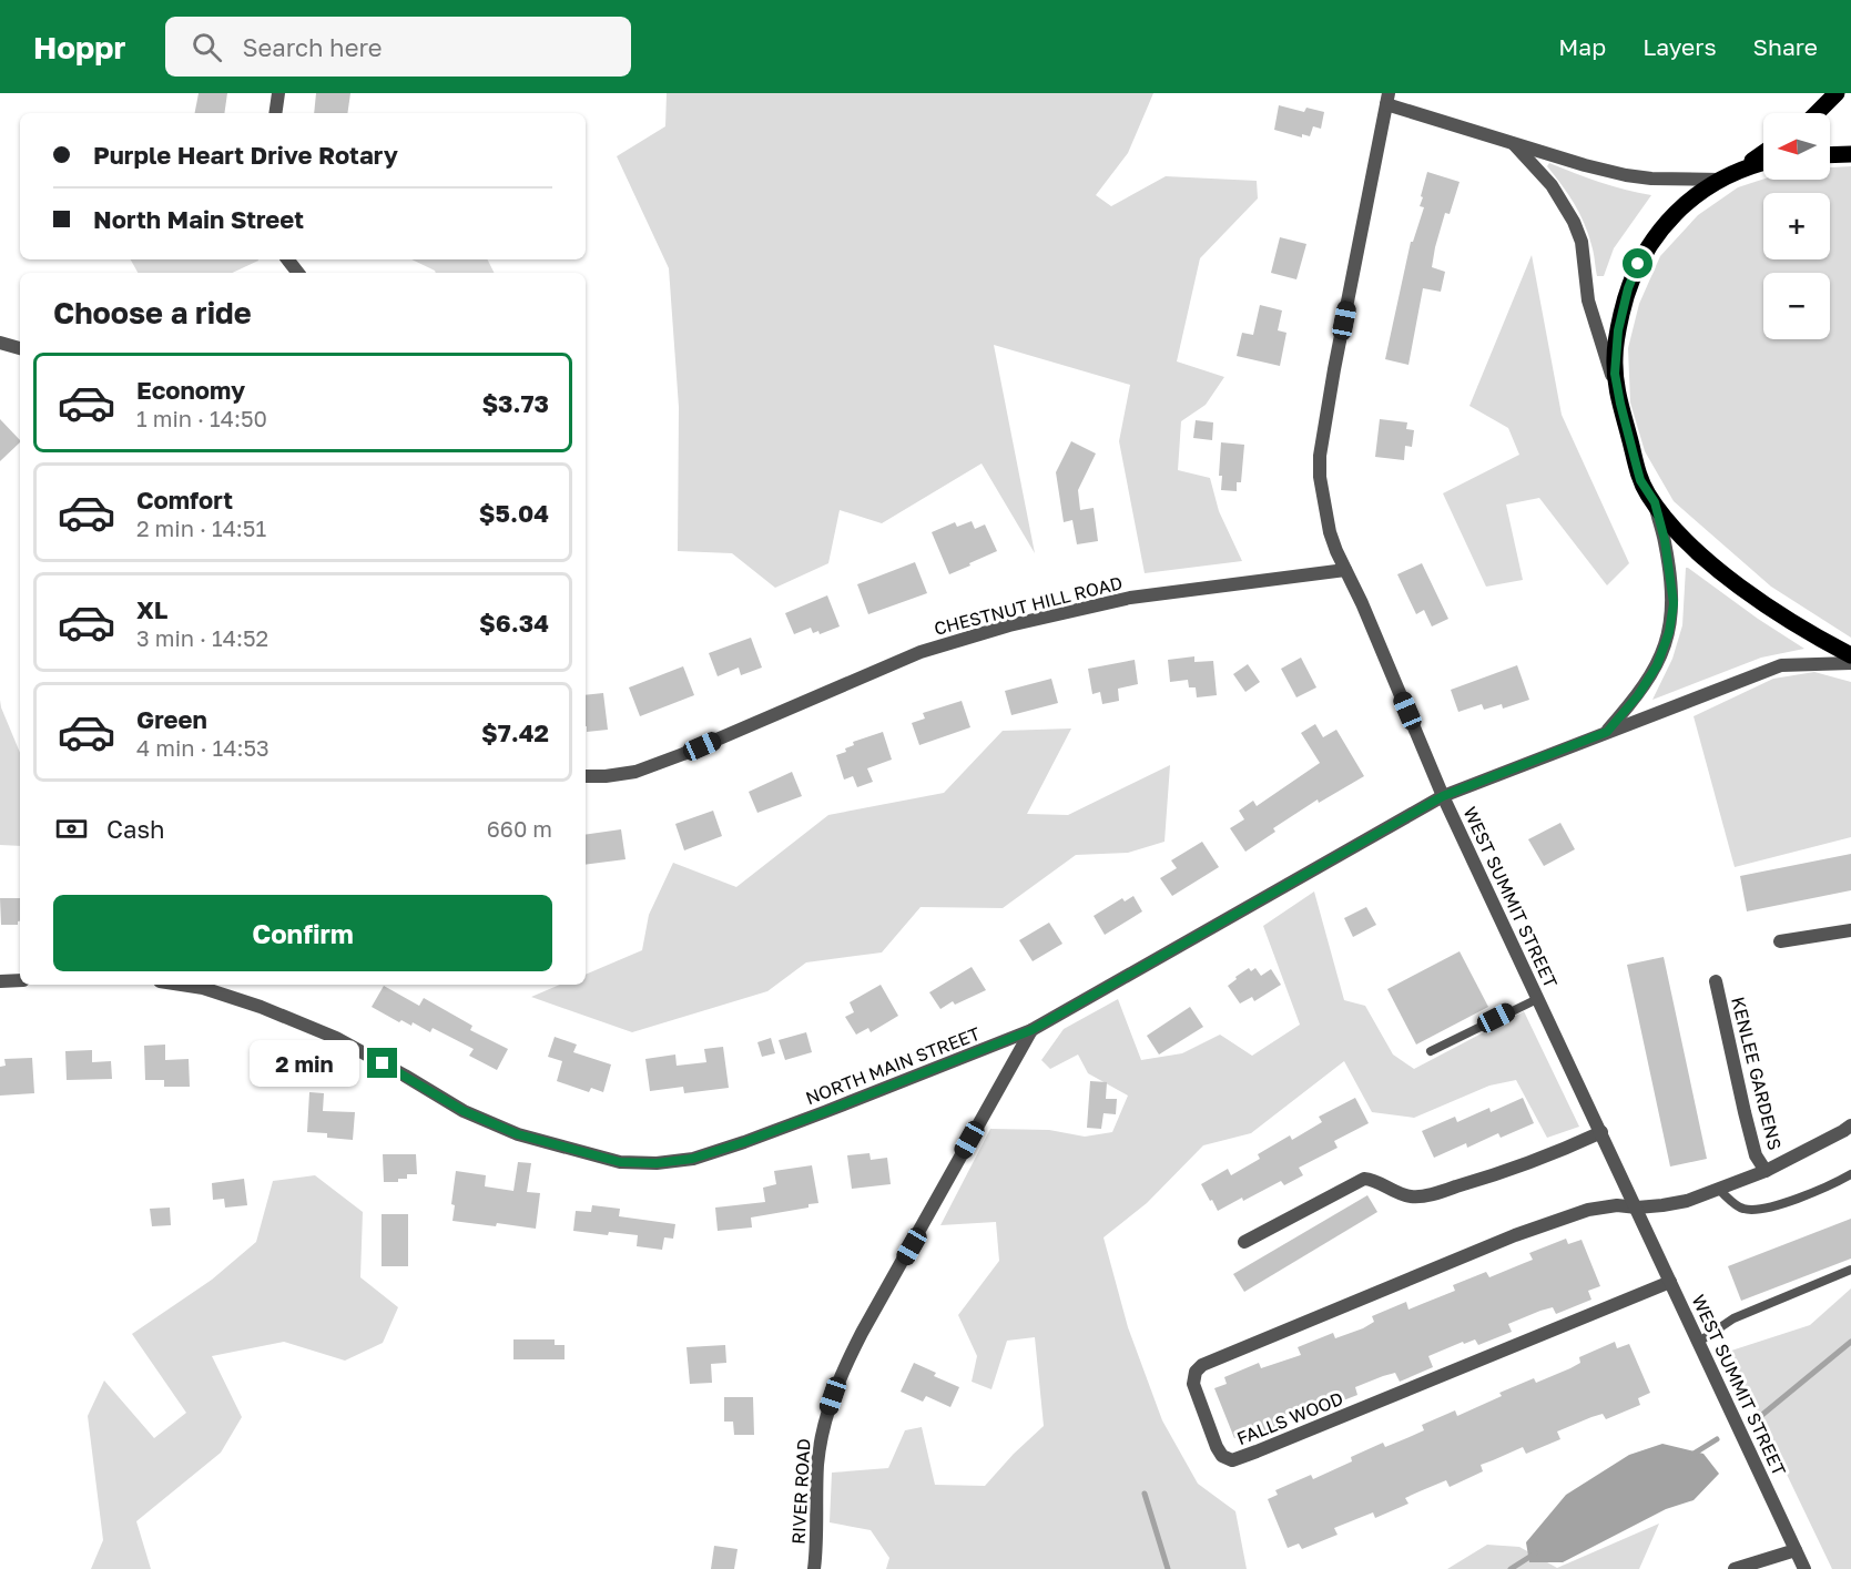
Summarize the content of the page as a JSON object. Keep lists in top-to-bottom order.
{
  "streets": {
    "street": [
      "CHESTNUT HILL ROAD",
      "WEST SUMMIT STREET",
      "NORTH MAIN STREET",
      "KENLEE GARDENS",
      "FALLS WOOD",
      "RIVER ROAD"
    ]
  },
  "crossings": [
    ["CHESTNUT HILL ROAD", "WEST SUMMIT STREET"],
    ["WEST SUMMIT STREET", "NORTH MAIN STREET"],
    ["WEST SUMMIT STREET", "KENLEE GARDENS"],
    ["WEST SUMMIT STREET", "FALLS WOOD"],
    ["NORTH MAIN STREET", "RIVER ROAD"],
    ["KENLEE GARDENS", "FALLS WOOD"]
  ],
  "north": "left",
  "page": {
    "header": "Hoppr",
    "search": "Search here",
    "nav": ["Map", "Layers", "Share"],
    "map_buttons": ["+", "−"],
    "banner": ["Purple Heart Drive Rotary", "North Main Street"],
    "heading": "Choose a ride",
    "list": [
      {
        "name": "Economy",
        "note": "1 min · 14:50",
        "value": "$3.73"
      },
      {
        "name": "Comfort",
        "note": "2 min · 14:51",
        "value": "$5.04"
      },
      {
        "name": "XL",
        "note": "3 min · 14:52",
        "value": "$6.34"
      },
      {
        "name": "Green",
        "note": "4 min · 14:53",
        "value": "$7.42"
      }
    ],
    "pay": ["Cash", "660 m"],
    "buttons": "Confirm",
    "bubble": "2 min"
  }
}
